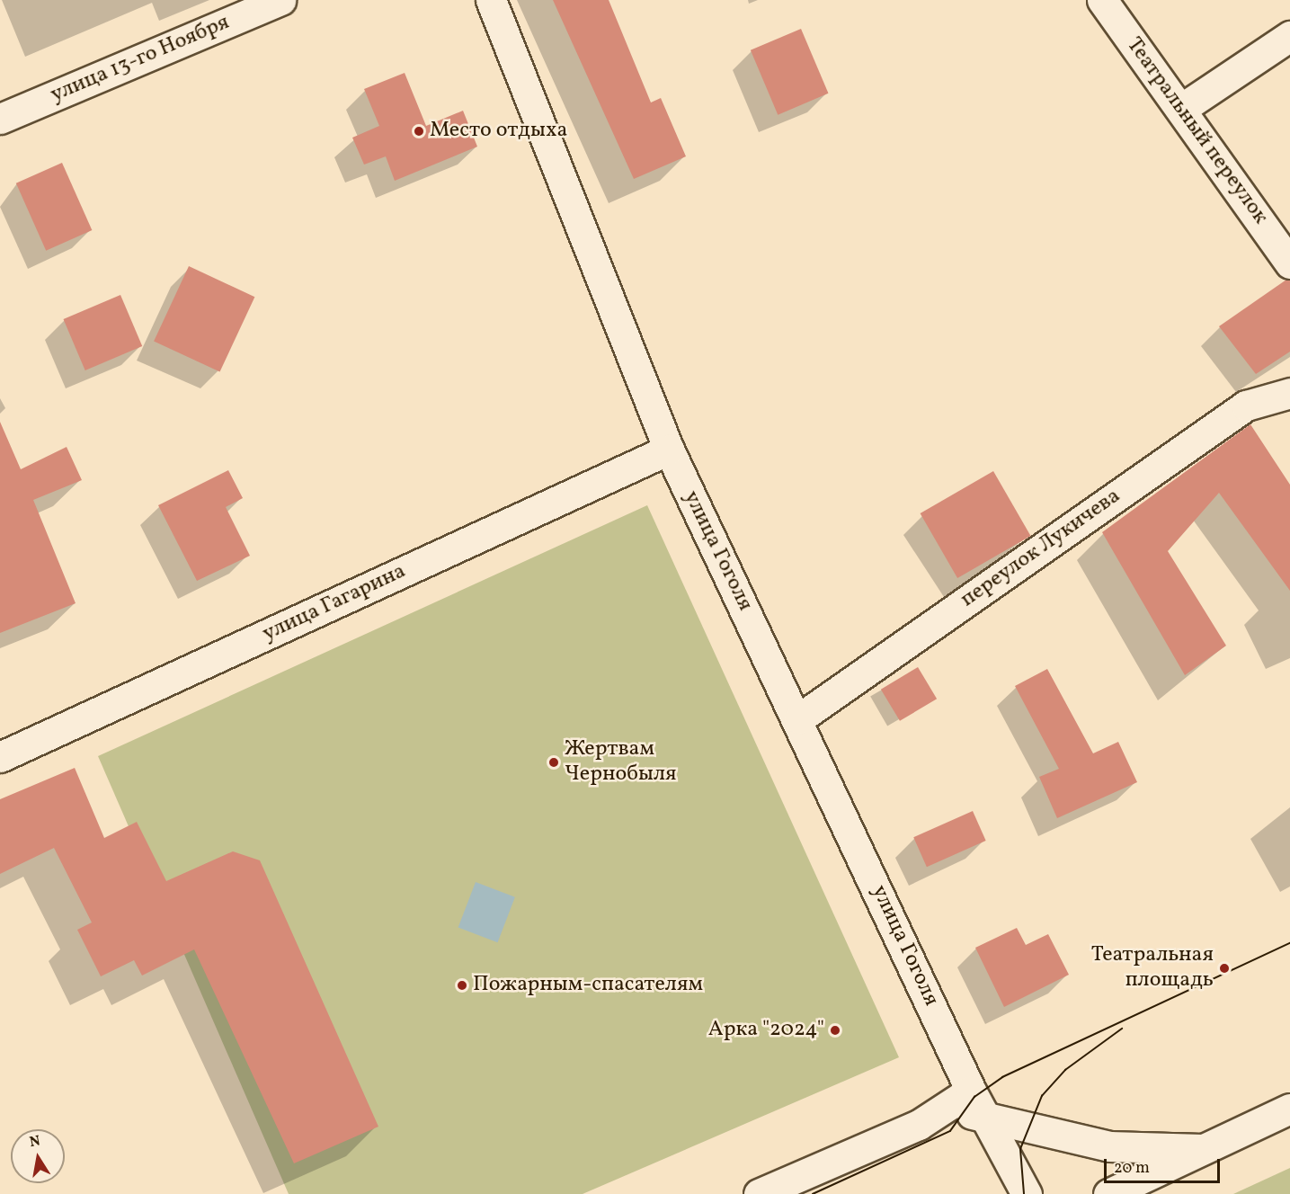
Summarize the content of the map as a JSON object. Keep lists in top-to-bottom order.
{
  "streets": {
    "street": [
      "улица 13-го Ноября",
      "Театральный переулок",
      "переулок Лукичева",
      "улица Гоголя",
      "улица Гагарина"
    ]
  },
  "crossings": [
    ["переулок Лукичева", "улица Гоголя"],
    ["улица Гоголя", "улица Гагарина"]
  ],
  "places": [
    "Место отдыха",
    "Жертвам Чернобыля",
    "Театральная площадь",
    "Пожарным-спасателям",
    "Арка \"2024\""
  ],
  "scale_bar": "20 m",
  "north": "top"
}
